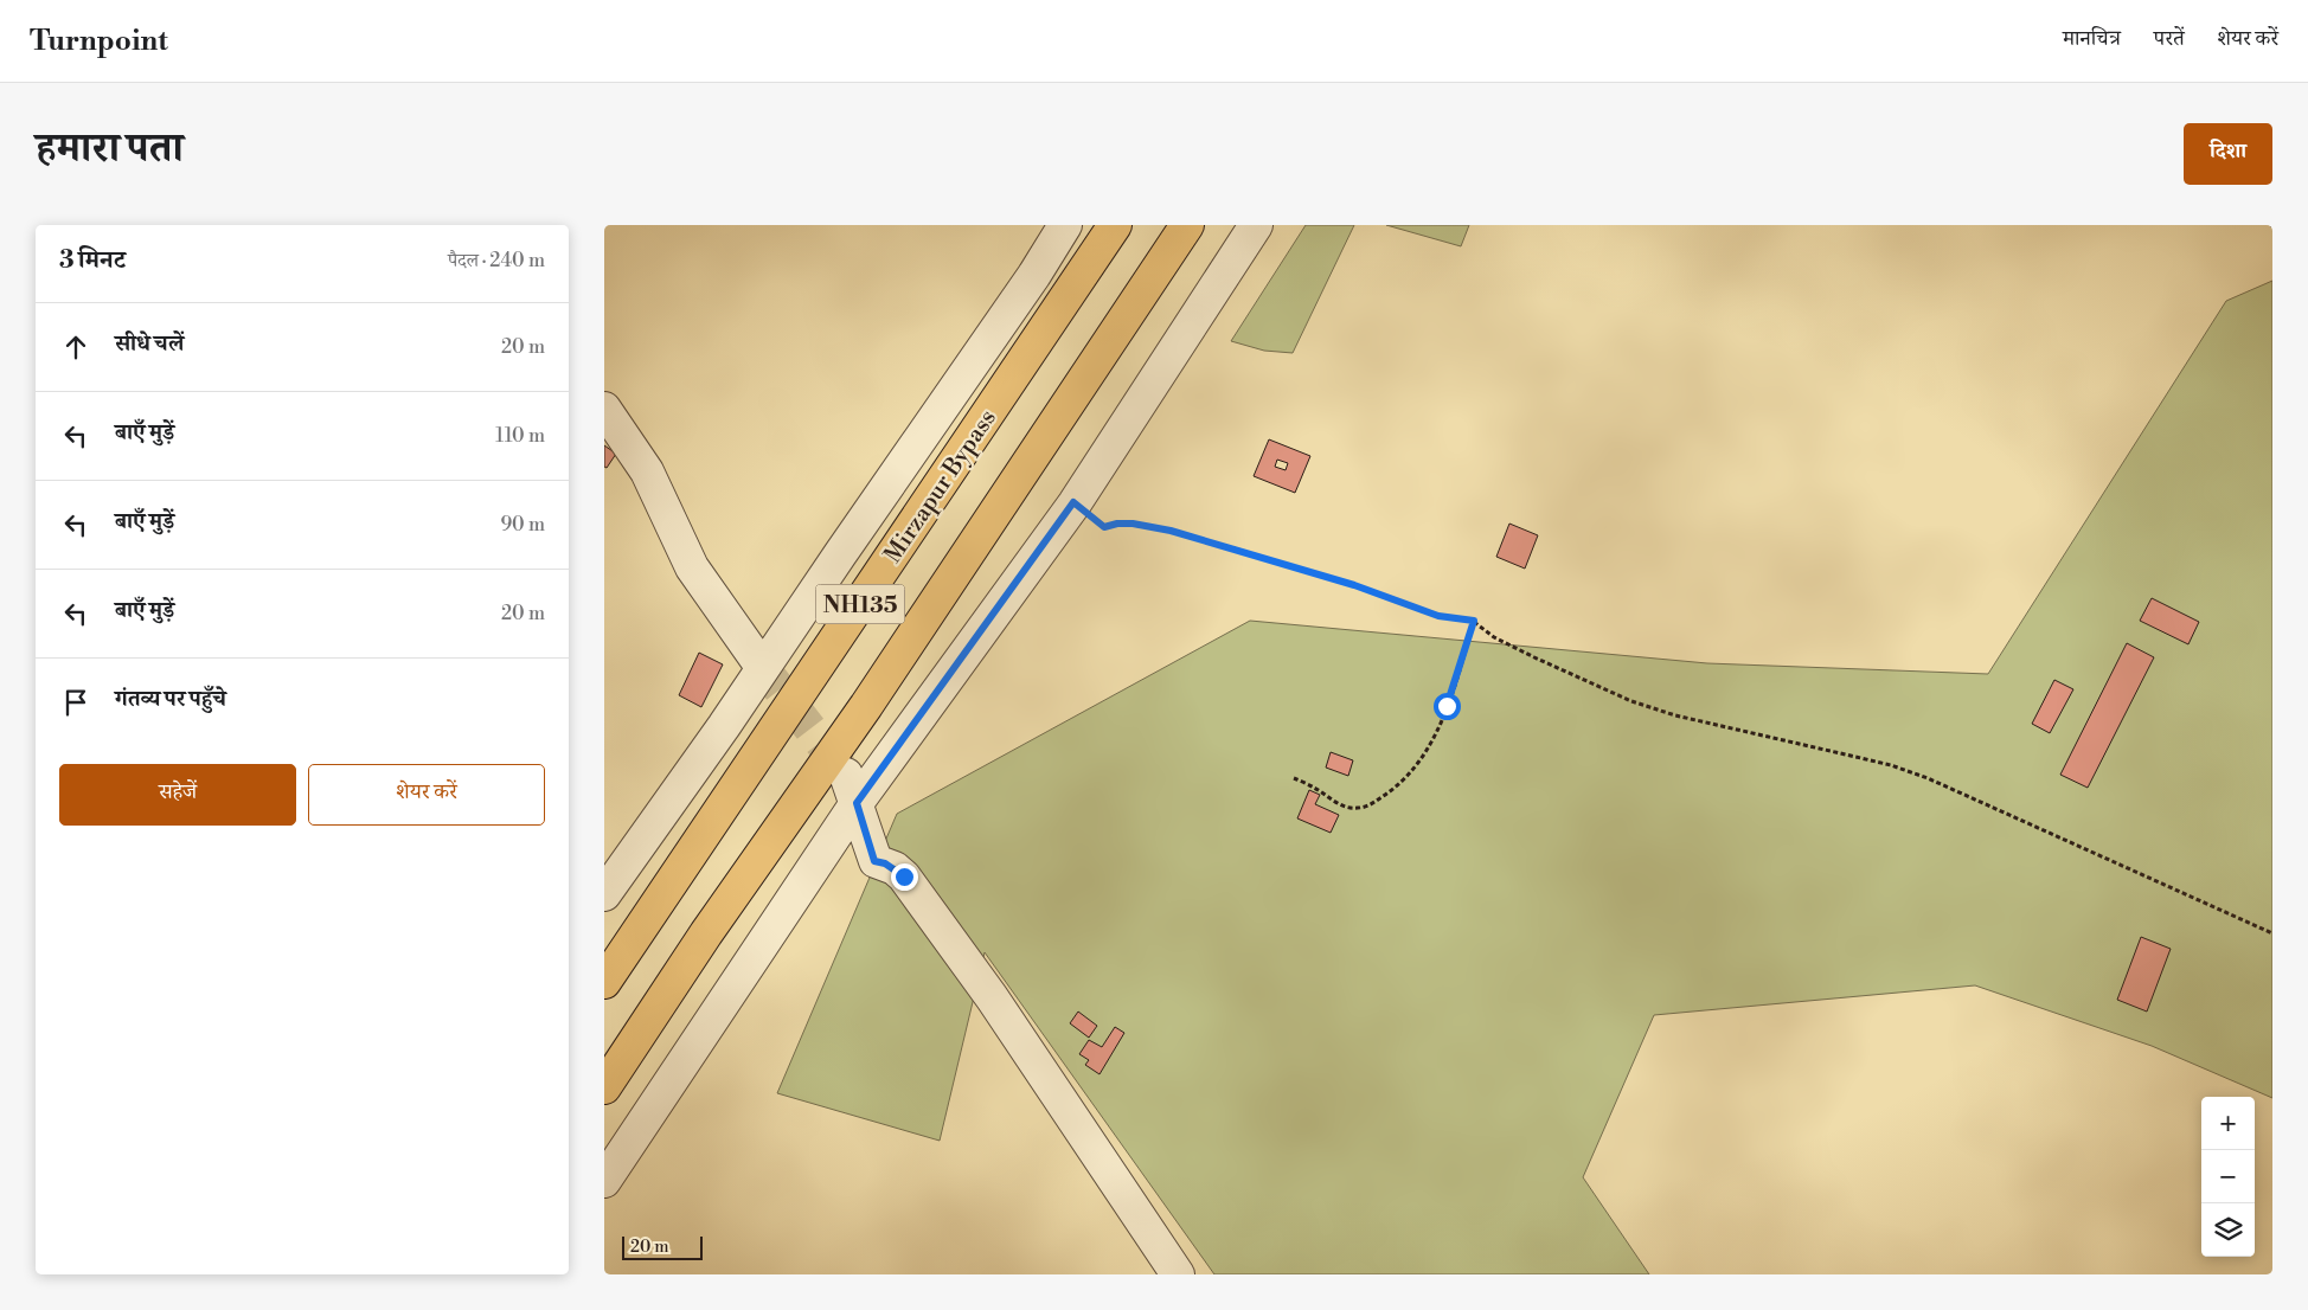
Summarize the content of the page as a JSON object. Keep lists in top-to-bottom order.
{
  "streets": {
    "highway": ["Mirzapur Bypass", "NH135"]
  },
  "scale_bar": "20 m",
  "page": {
    "header": "Turnpoint",
    "nav": ["मानचित्र", "परतें", "शेयर करें"],
    "title": "हमारा पता",
    "buttons": [
      "दिशा",
      ["सहेजें", "शेयर करें"]
    ],
    "heading": ["3 मिनट", "पैदल · 240 m"],
    "list": [
      ["सीधे चलें", "20 m"],
      ["बाएँ मुड़ें", "110 m"],
      ["बाएँ मुड़ें", "90 m"],
      ["बाएँ मुड़ें", "20 m"],
      "गंतव्य पर पहुँचे"
    ],
    "map_buttons": ["+", "−"],
    "scale": "20 m"
  }
}
